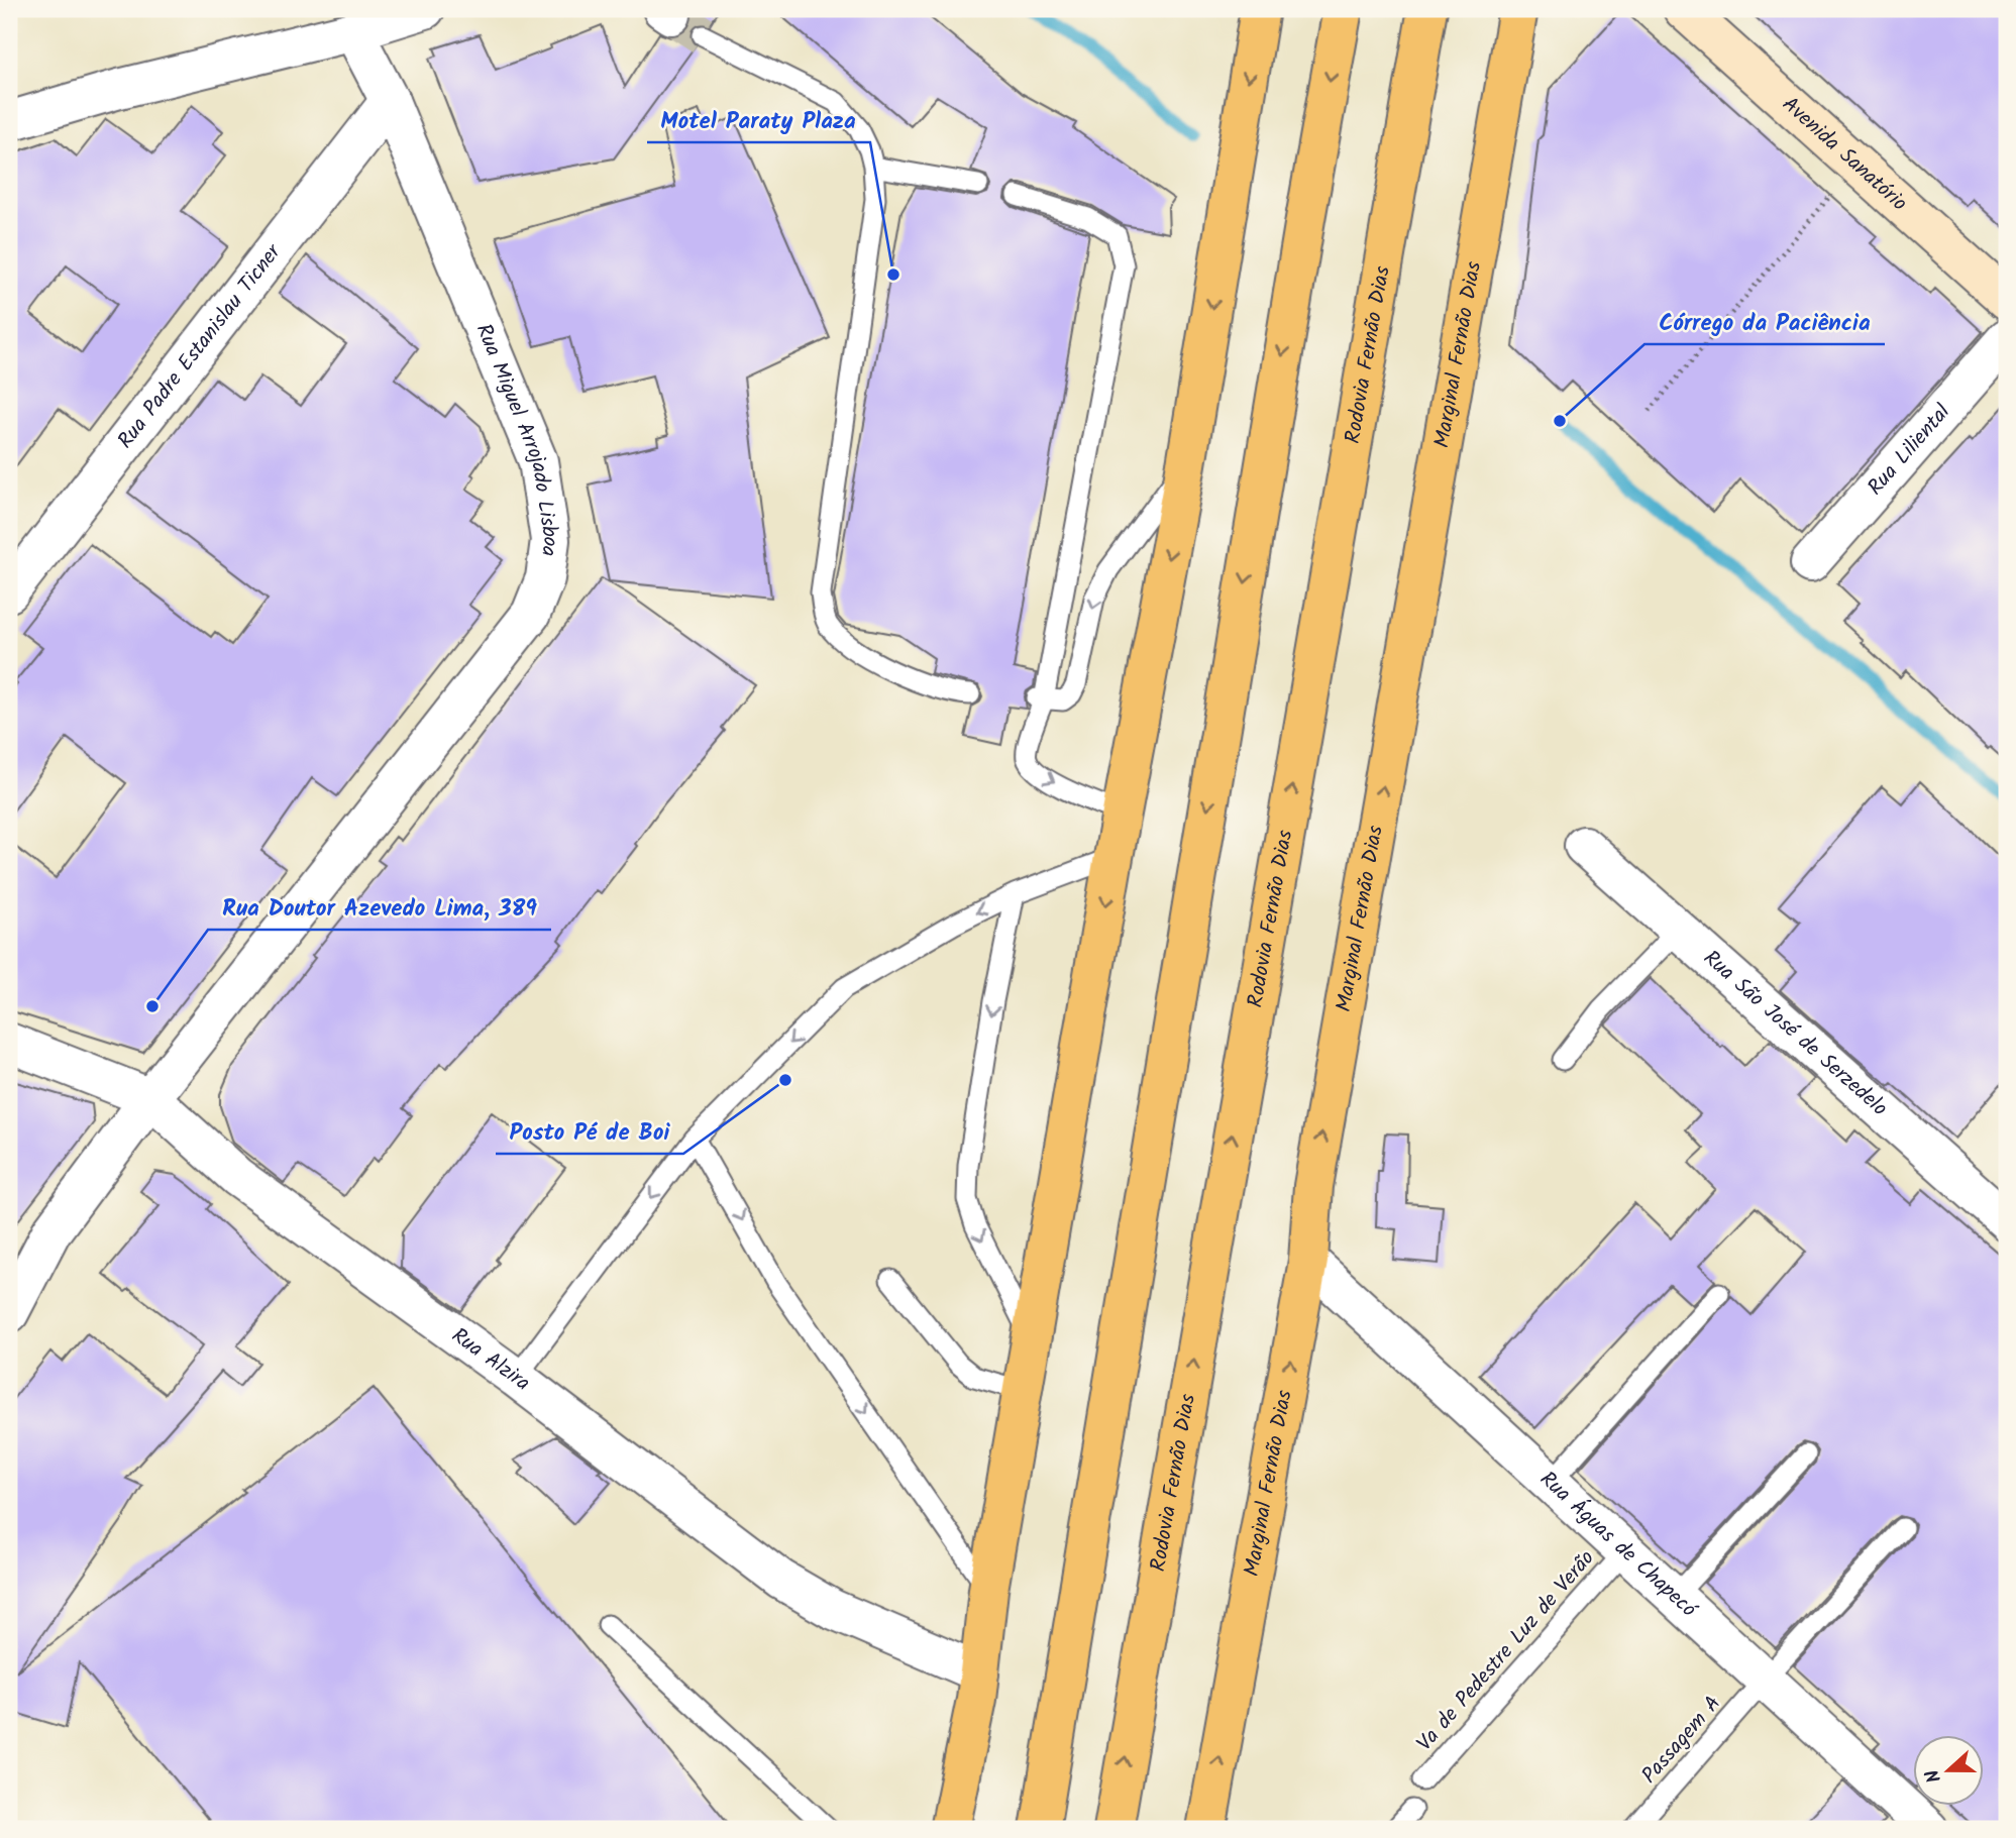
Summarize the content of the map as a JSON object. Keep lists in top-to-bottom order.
{
  "streets": {
    "highway": ["Rodovia Fernão Dias", "Marginal Fernão Dias"],
    "street": [
      "Avenida Sanatório",
      "Rua Padre Estanislau Ticner",
      "Rua Miguel Arrojado Lisboa",
      "Rua Liliental",
      "Rua São José de Serzedelo",
      "Rua Alzira",
      "Rua Águas de Chapecó"
    ],
    "lane": ["Va de Pedestre Luz de Verão", "Passagem A"]
  },
  "crossings": [
    ["Rua Padre Estanislau Ticner", "Rua Miguel Arrojado Lisboa"],
    ["Marginal Fernão Dias", "Rua Águas de Chapecó"],
    ["Rua Miguel Arrojado Lisboa", "Rua Alzira"],
    ["Rua Águas de Chapecó", "Va de Pedestre Luz de Verão"],
    ["Rua Águas de Chapecó", "Passagem A"]
  ],
  "places": [
    "Motel Paraty Plaza",
    "Córrego da Paciência",
    "Rua Doutor Azevedo Lima, 389",
    "Posto Pé de Boi"
  ],
  "north": "left"
}
